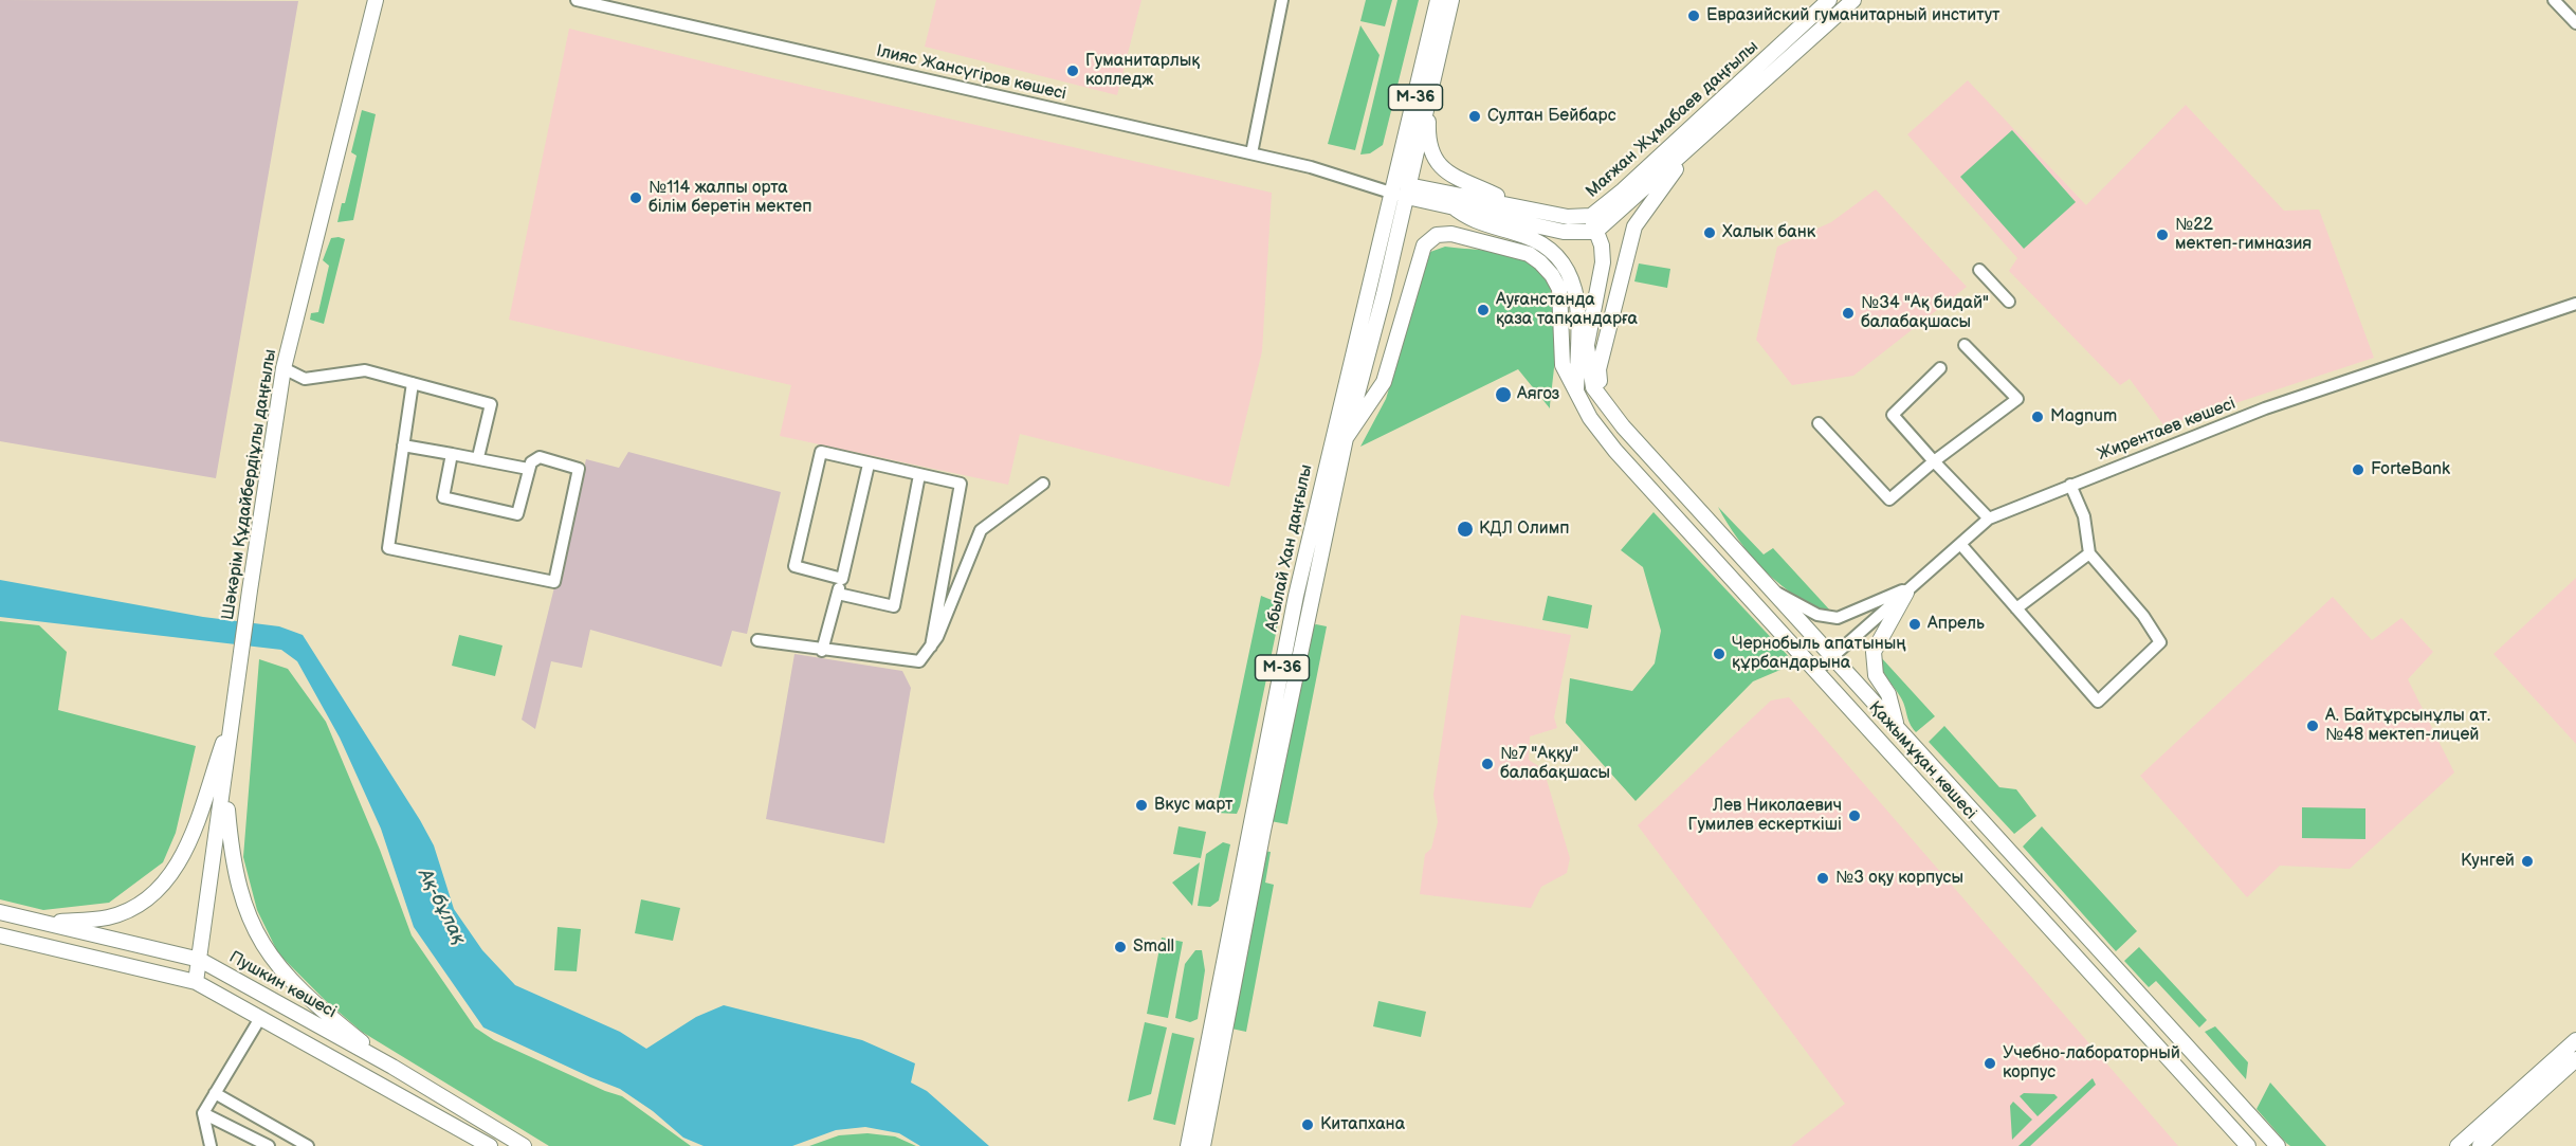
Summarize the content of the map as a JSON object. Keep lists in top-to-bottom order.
{
  "streets": {
    "main road": [
      "M-36",
      "Мағжан Жұмабаев даңғылы",
      "Шәкәрім Құдайбердіұлы даңғылы",
      "Абылай Хан даңғылы",
      "Қажымұқан көшесі",
      "Пушкин көшесі"
    ],
    "street": ["Ілияс Жансүгіров көшесі", "Жирентаев көшесі"]
  },
  "crossings": [
    ["Ілияс Жансүгіров көшесі", "Мағжан Жұмабаев даңғылы"],
    ["Ілияс Жансүгіров көшесі", "Абылай Хан даңғылы"],
    ["Мағжан Жұмабаев даңғылы", "Абылай Хан даңғылы"],
    ["Жирентаев көшесі", "Қажымұқан көшесі"],
    ["Шәкәрім Құдайбердіұлы даңғылы", "Пушкин көшесі"],
    ["Абылай Хан даңғылы", "Қажымұқан көшесі"]
  ],
  "water": ["Ақ-бұлақ"],
  "places": [
    "Евразийский гуманитарный институт",
    "Гуманитарлық колледж",
    "Султан Бейбарс",
    "№114 жалпы орта білім беретін мектеп",
    "Халык банк",
    "№22 мектеп-гимназия",
    "Ауғанстанда қаза тапқандарға",
    "№34 \"Ақ бидай\" балабақшасы",
    "Аягоз",
    "Magnum",
    "ForteBank",
    "КДЛ Олимп",
    "Апрель",
    "Чернобыль апатының құрбандарына",
    "А. Байтұрсынұлы ат. №48 мектеп-лицей",
    "№7 \"Аққу\" балабақшасы",
    "Вкус март",
    "Лев Николаевич Гумилев ескерткіші",
    "Кунгей",
    "№3 оқу корпусы",
    "Small",
    "Учебно-лабораторный корпус",
    "Китапхана"
  ]
}
